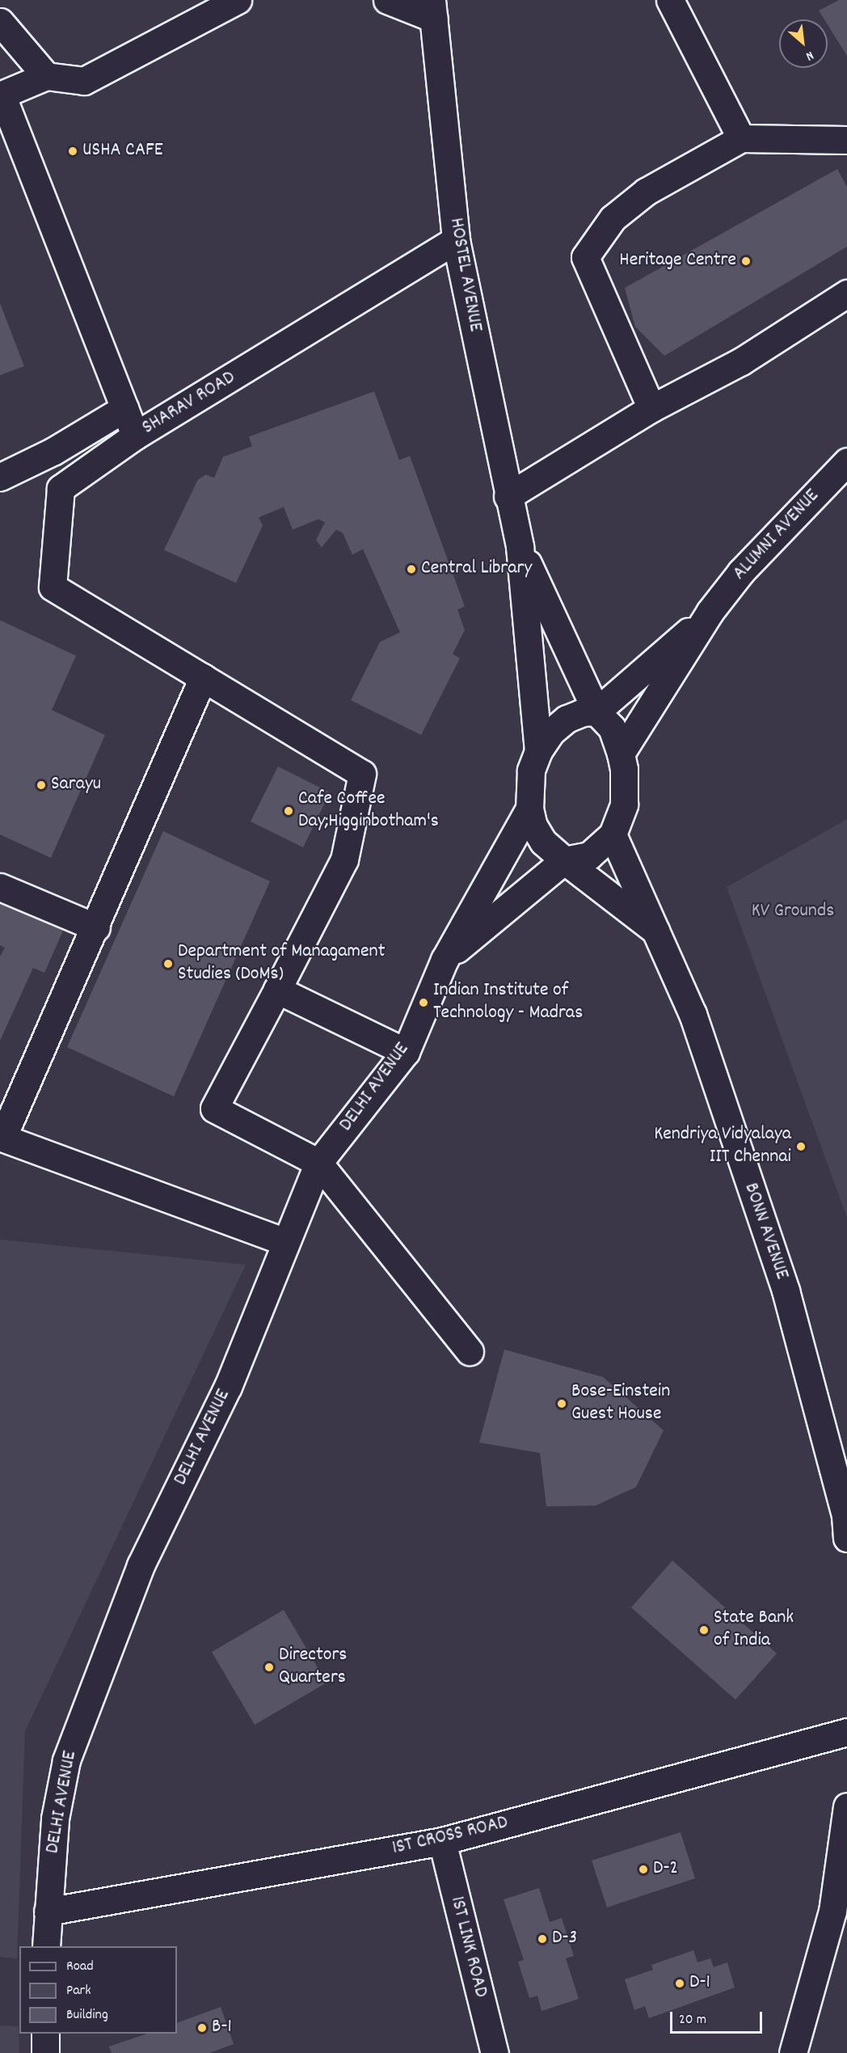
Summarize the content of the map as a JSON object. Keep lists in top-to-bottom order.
{
  "streets": {
    "street": [
      "HOSTEL AVENUE",
      "SHARAV ROAD",
      "ALUMNI AVENUE",
      "DELHI AVENUE",
      "BONN AVENUE",
      "1ST CROSS ROAD",
      "1ST LINK ROAD"
    ]
  },
  "crossings": [
    ["HOSTEL AVENUE", "SHARAV ROAD"],
    ["DELHI AVENUE", "BONN AVENUE"],
    ["DELHI AVENUE", "1ST CROSS ROAD"],
    ["1ST CROSS ROAD", "1ST LINK ROAD"]
  ],
  "parks": ["KV Grounds"],
  "places": [
    "USHA CAFE",
    "Heritage Centre",
    "Central Library",
    "Sarayu",
    "Cafe Coffee Day;Higginbotham's",
    "Department of Managament Studies (DoMs)",
    "Indian Institute of Technology - Madras",
    "Kendriya Vidyalaya IIT Chennai",
    "Bose-Einstein Guest House",
    "State Bank of India",
    "Directors Quarters",
    "D-2",
    "D-3",
    "D-1",
    "B-1"
  ],
  "legend": ["Road", "Park", "Building"],
  "scale_bar": "20 m",
  "north": "bottom right"
}
